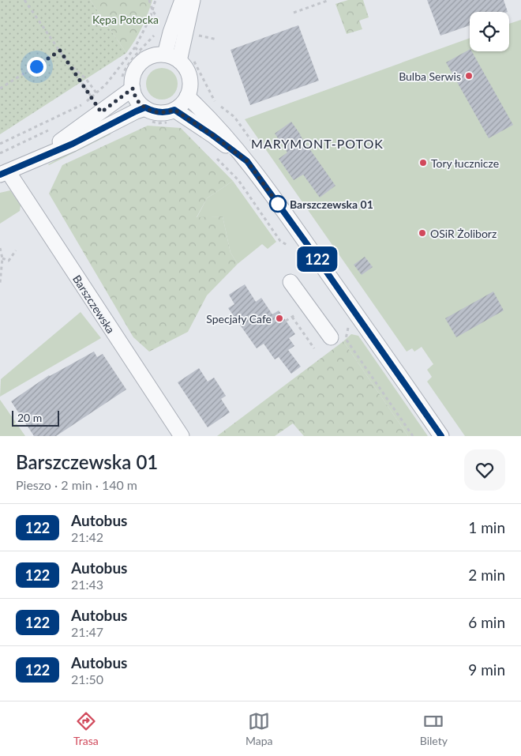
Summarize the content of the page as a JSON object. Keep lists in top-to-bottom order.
{
  "streets": {
    "street": ["Barszczewska"]
  },
  "districts": ["MARYMONT-POTOK"],
  "parks": ["Kępa Potocka"],
  "places": [
    "Bulba Serwis",
    "Tory łucznicze",
    "Barszczewska 01",
    "OSiR Żoliborz",
    "Specjały Cafe"
  ],
  "lines": ["bus line 122"],
  "scale_bar": "20 m",
  "page": {
    "on_map": "122",
    "scale": "20 m",
    "heading": ["Barszczewska 01", "Pieszo · 2 min · 140 m"],
    "list": [
      {
        "mark": "122",
        "name": "Autobus",
        "note": "21:42",
        "value": "1 min"
      },
      {
        "mark": "122",
        "name": "Autobus",
        "note": "21:43",
        "value": "2 min"
      },
      {
        "mark": "122",
        "name": "Autobus",
        "note": "21:47",
        "value": "6 min"
      },
      {
        "mark": "122",
        "name": "Autobus",
        "note": "21:50",
        "value": "9 min"
      }
    ],
    "tabs": ["Trasa", "Mapa", "Bilety"]
  }
}
